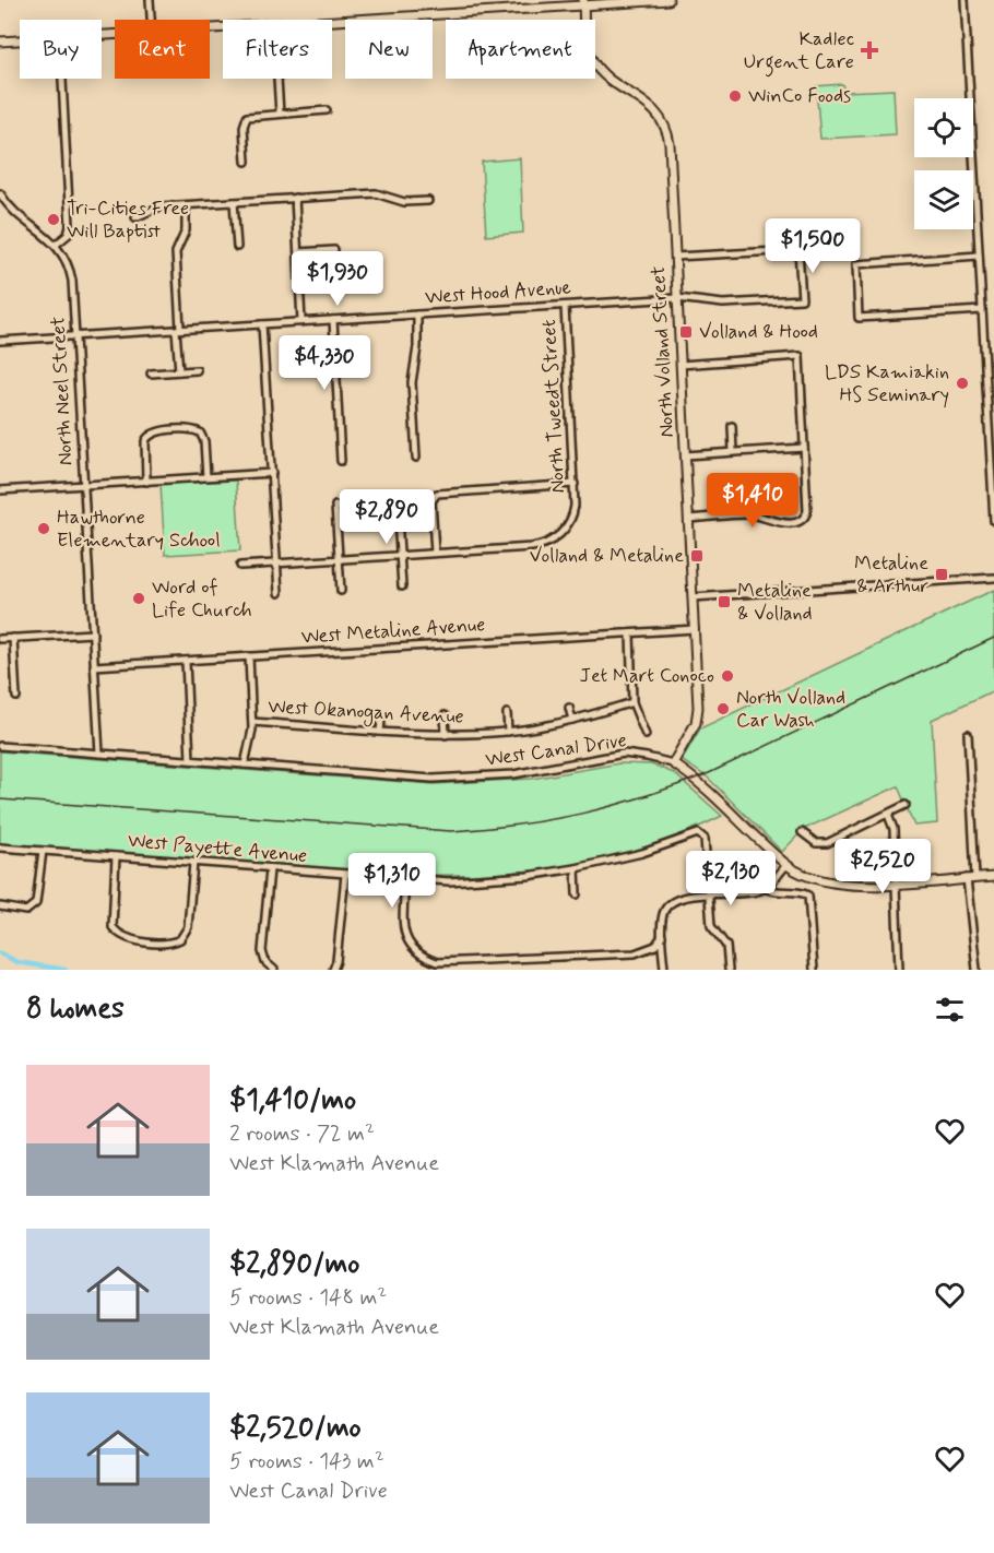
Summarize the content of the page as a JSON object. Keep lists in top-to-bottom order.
{
  "streets": {
    "main road": ["North Volland Street", "West Canal Drive"],
    "street": [
      "West Hood Avenue",
      "North Neel Street",
      "North Tweedt Street",
      "West Metaline Avenue",
      "West Okanogan Avenue",
      "West Payette Avenue"
    ]
  },
  "crossings": [
    ["West Hood Avenue", "North Volland Street"],
    ["West Hood Avenue", "North Neel Street"],
    ["West Hood Avenue", "North Tweedt Street"],
    ["North Volland Street", "West Metaline Avenue"],
    ["North Volland Street", "West Canal Drive"],
    ["North Neel Street", "West Metaline Avenue"],
    ["North Neel Street", "West Canal Drive"]
  ],
  "places": {
    "health": ["Kadlec Urgent Care"],
    "other": [
      "WinCo Foods",
      "Tri-Cities Free Will Baptist",
      "LDS Kamiakin HS Seminary",
      "Hawthorne Elementary School",
      "Word of Life Church",
      "Jet Mart Conoco",
      "North Volland Car Wash"
    ],
    "transit": [
      "Volland & Hood",
      "Volland & Metaline",
      "Metaline & Arthur",
      "Metaline & Volland"
    ]
  },
  "page": {
    "chip": [
      "Buy",
      "Rent",
      "Filters",
      "New",
      "Apartment"
    ],
    "price": [
      "$1,500",
      "$1,930",
      "$4,330",
      "$1,410",
      "$2,890",
      "$2,520",
      "$2,130",
      "$1,310"
    ],
    "heading": "8 homes",
    "list": [
      {
        "name": "$1,410/mo",
        "note": "2 rooms · 72 m² · West Klamath Avenue"
      },
      {
        "name": "$2,890/mo",
        "note": "5 rooms · 148 m² · West Klamath Avenue"
      },
      {
        "name": "$2,520/mo",
        "note": "5 rooms · 143 m² · West Canal Drive"
      }
    ]
  }
}
